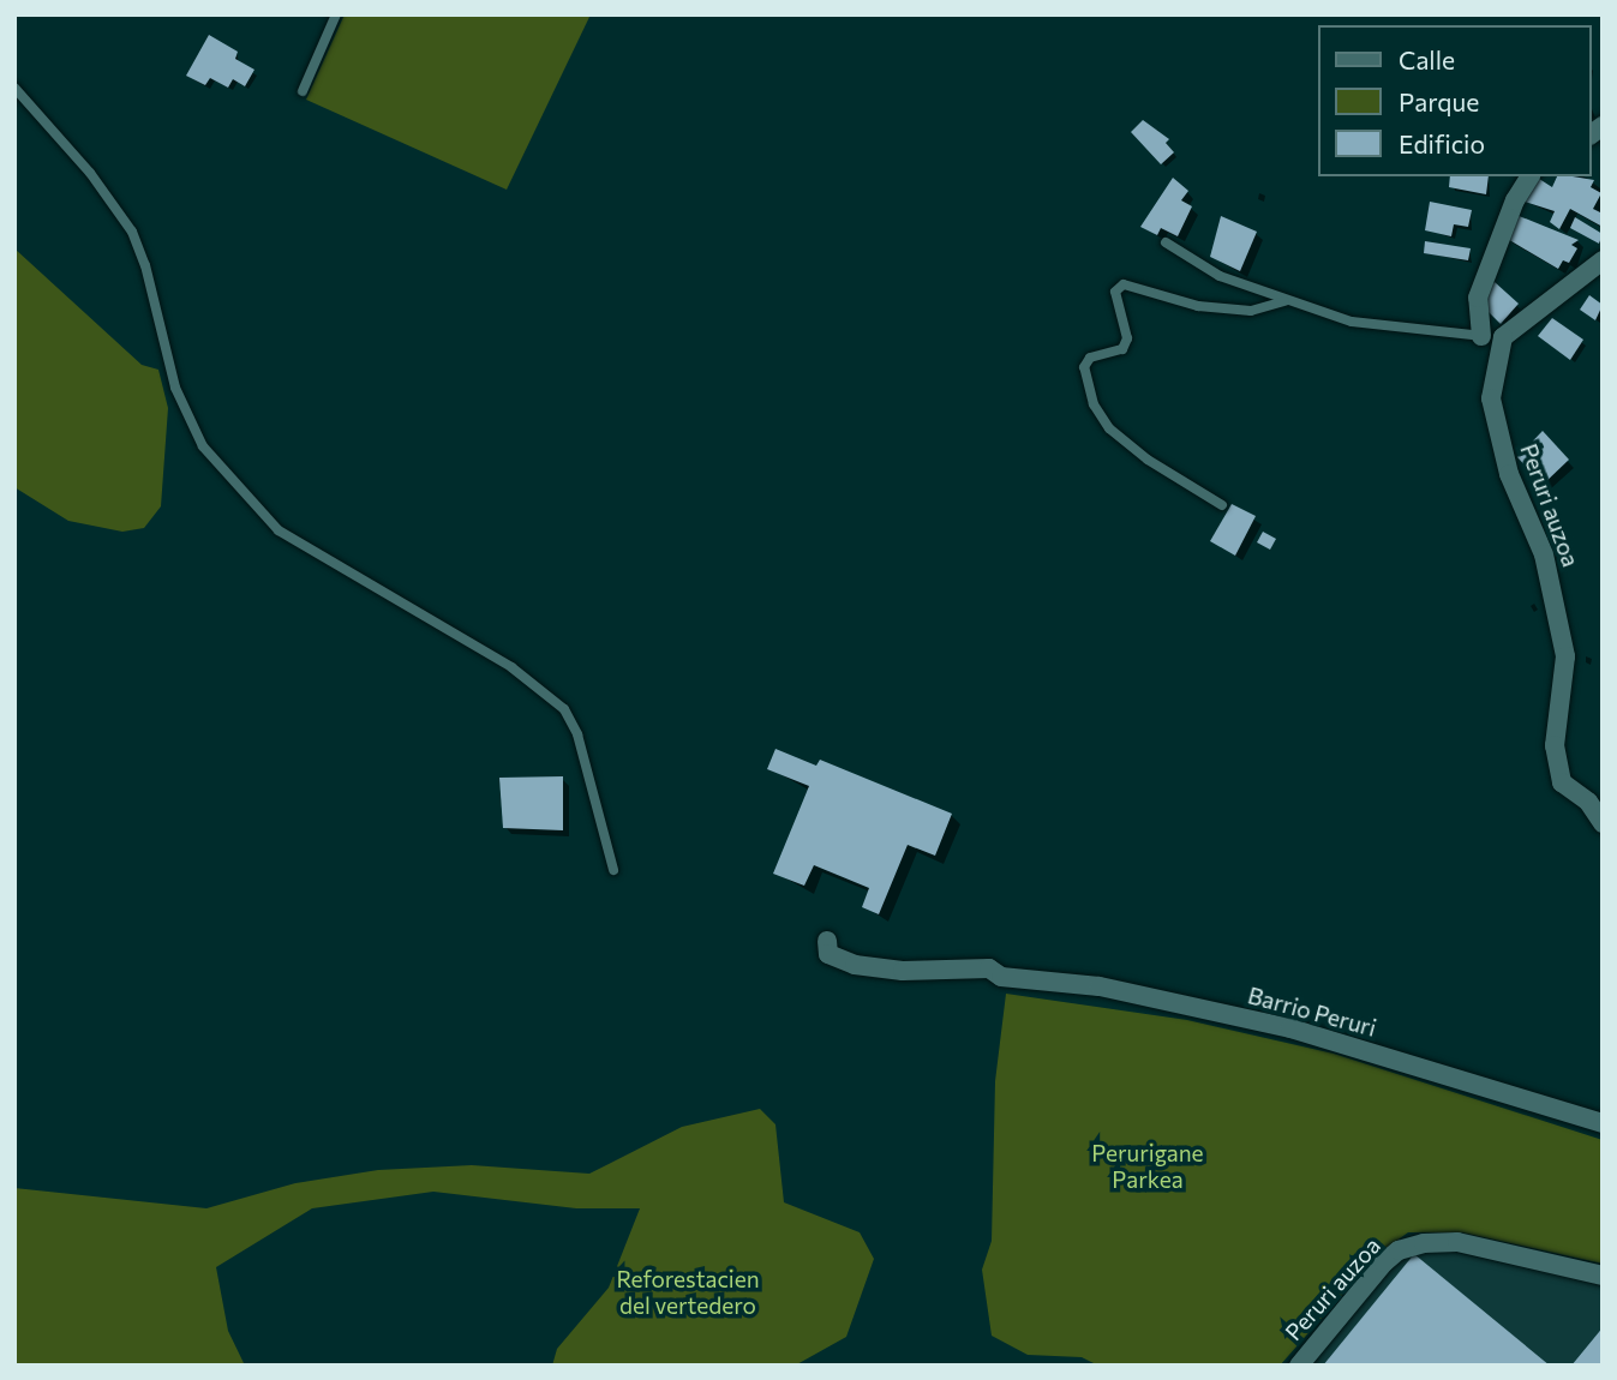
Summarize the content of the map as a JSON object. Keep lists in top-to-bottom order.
{
  "streets": {
    "street": ["Peruri auzoa", "Barrio Peruri"]
  },
  "parks": ["Perurigane Parkea", "Reforestacien del vertedero"],
  "legend": ["Calle", "Parque", "Edificio"]
}
